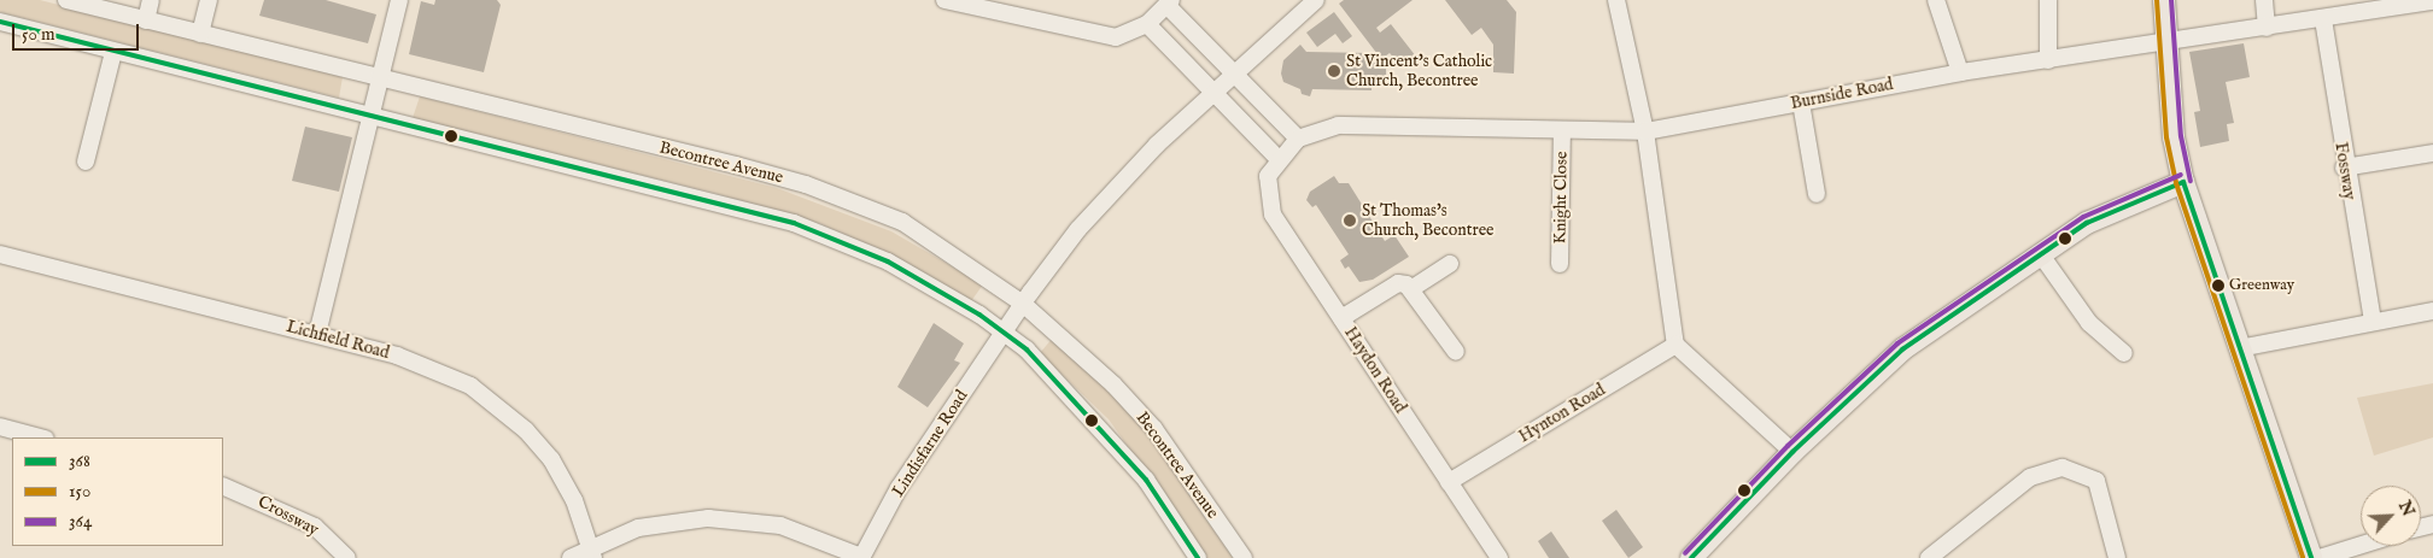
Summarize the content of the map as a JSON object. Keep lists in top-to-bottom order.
{
  "streets": {
    "street": [
      "Burnside Road",
      "Becontree Avenue",
      "Fossway",
      "Knight Close",
      "Lichfield Road",
      "Haydon Road",
      "Hynton Road",
      "Lindisfarne Road",
      "Crossway"
    ]
  },
  "crossings": [
    ["Burnside Road", "Fossway"],
    ["Burnside Road", "Knight Close"],
    ["Burnside Road", "Haydon Road"],
    ["Becontree Avenue", "Lindisfarne Road"],
    ["Haydon Road", "Hynton Road"]
  ],
  "places": ["St Vincent's Catholic Church, Becontree", "St Thomas's Church, Becontree", "Greenway"],
  "lines": ["transit line 150", "transit line 364", "transit line 368"],
  "legend": ["368", "150", "364"],
  "scale_bar": "50 m",
  "north": "top right"
}
